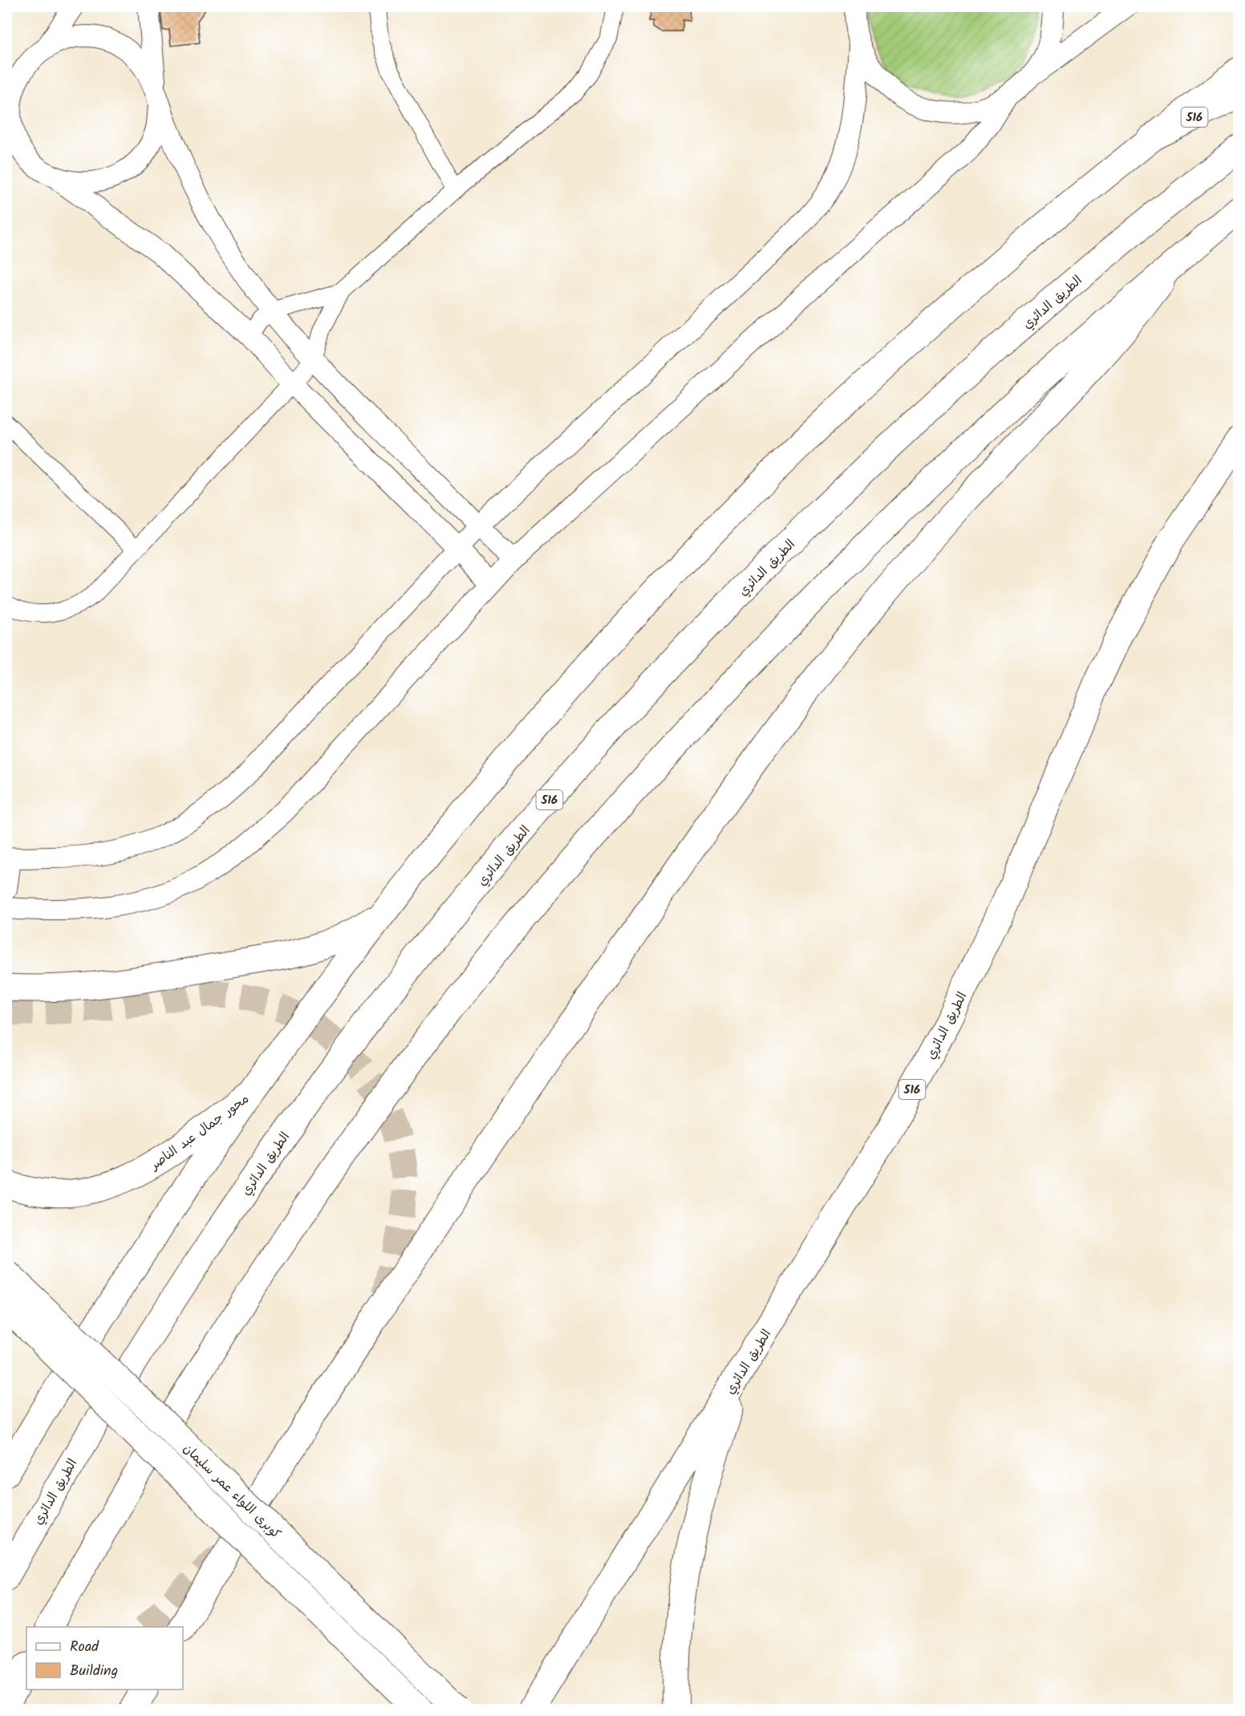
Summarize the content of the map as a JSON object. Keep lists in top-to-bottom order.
{
  "streets": {
    "main road": [
      "516",
      "الطريق الدائري",
      "محور جمال عبد الناصر",
      "كوبرى اللواء عمر سليمان"
    ]
  },
  "crossings": [
    ["516", "محور جمال عبد الناصر"]
  ],
  "legend": ["Road", "Building"]
}
